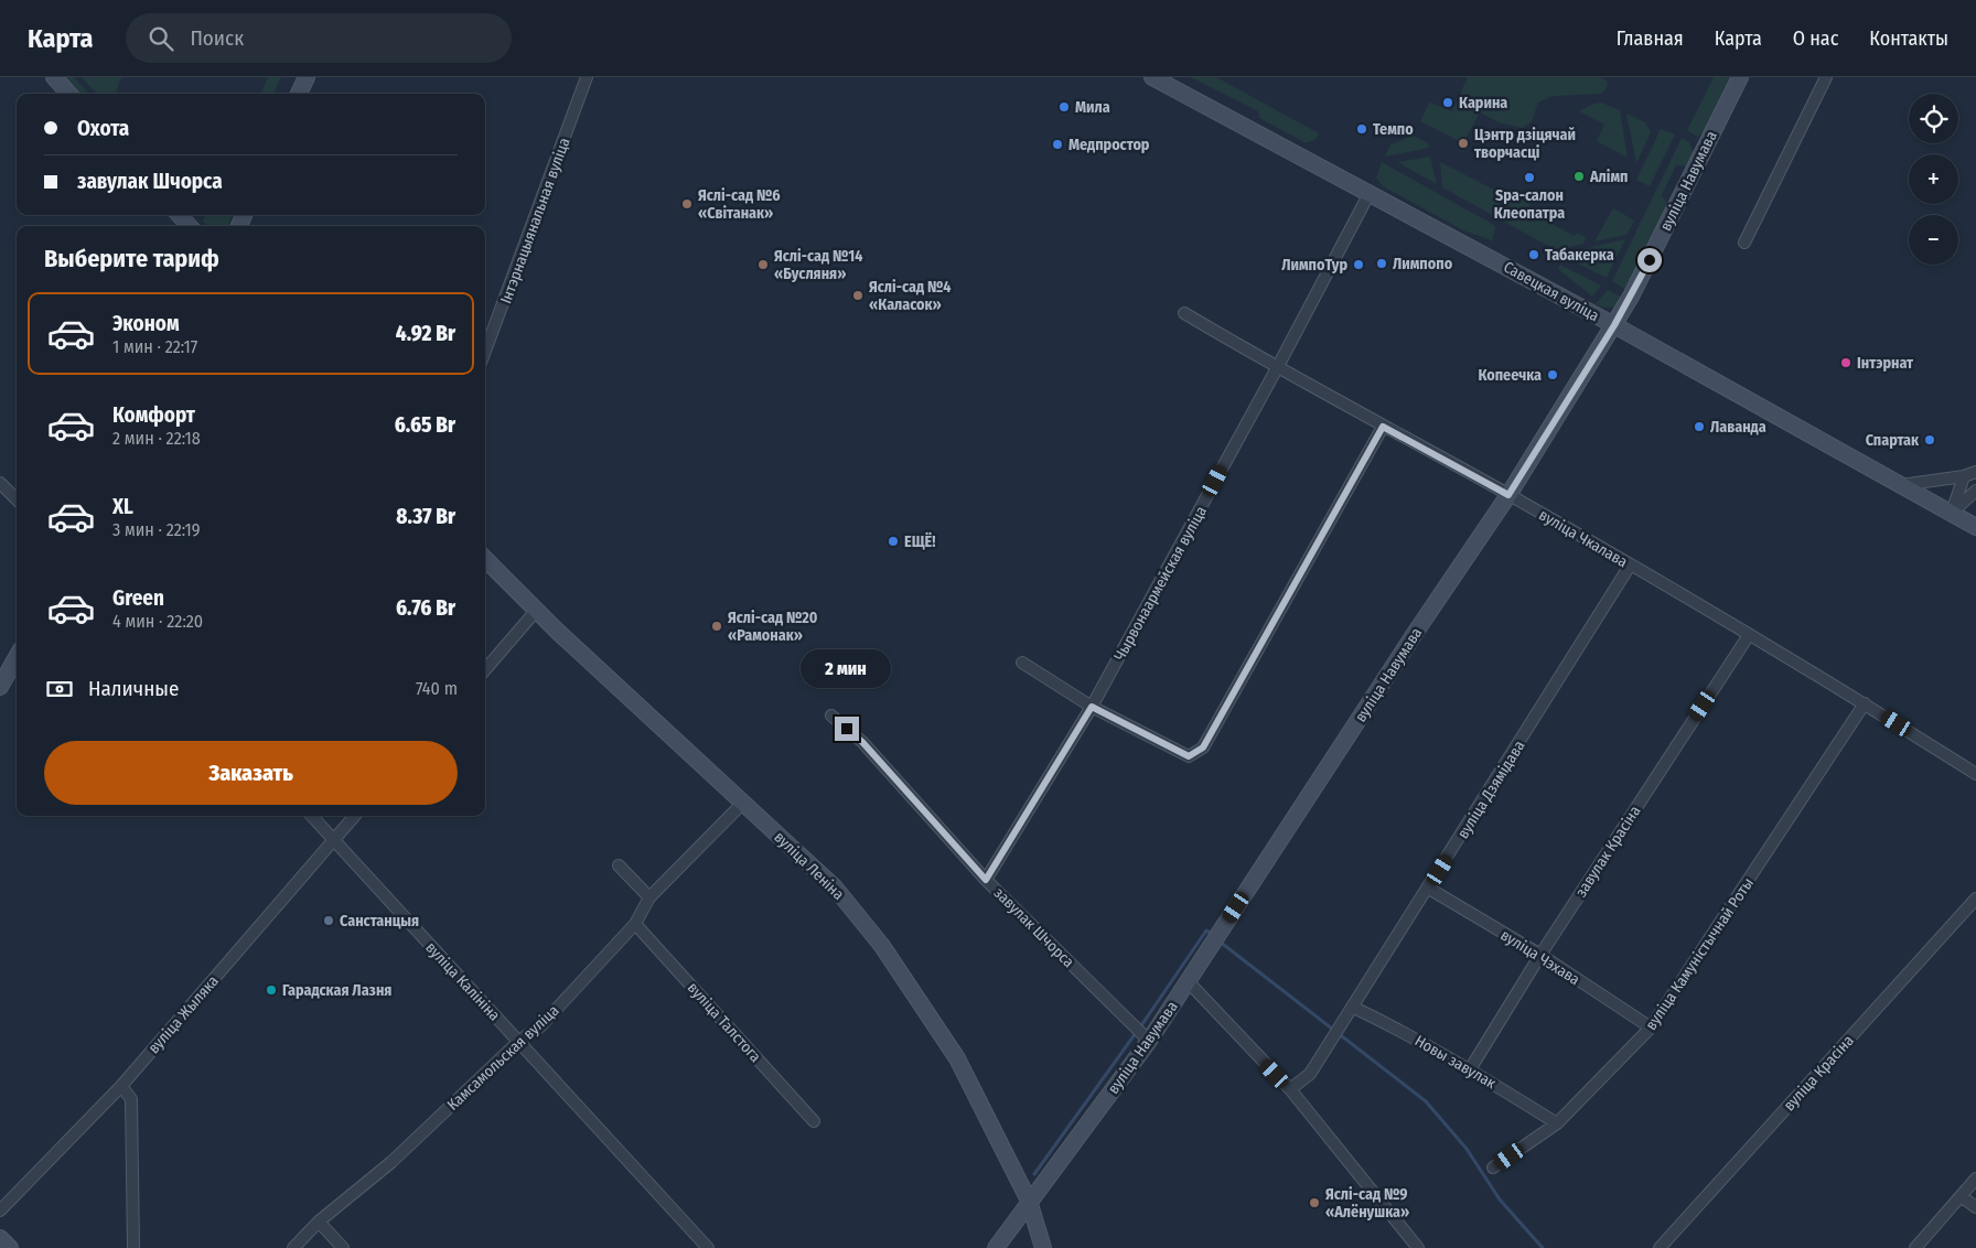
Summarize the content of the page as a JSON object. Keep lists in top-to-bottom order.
{
  "streets": {
    "street": [
      "вуліца Навумава",
      "Інтэрнацыянальная вуліца",
      "Савецкая вуліца",
      "вуліца Чкалава",
      "Чырвонаармейская вуліца",
      "вуліца Дзямідава",
      "завулак Красіна",
      "вуліца Леніна",
      "завулак Шчорса",
      "вуліца Камуністычнай Роты",
      "вуліца Чэхава",
      "вуліца Калініна",
      "вуліца Жыляка",
      "вуліца Талстога",
      "Камсамольская вуліца",
      "Новы завулак",
      "вуліца Красіна"
    ]
  },
  "crossings": [
    ["вуліца Навумава", "Савецкая вуліца"],
    ["вуліца Навумава", "вуліца Чкалава"],
    ["вуліца Навумава", "вуліца Леніна"],
    ["вуліца Навумава", "завулак Шчорса"],
    ["Савецкая вуліца", "Чырвонаармейская вуліца"],
    ["вуліца Чкалава", "Чырвонаармейская вуліца"],
    ["вуліца Чкалава", "вуліца Дзямідава"],
    ["вуліца Чкалава", "завулак Красіна"],
    ["вуліца Чкалава", "вуліца Камуністычнай Роты"],
    ["Чырвонаармейская вуліца", "завулак Шчорса"],
    ["вуліца Дзямідава", "вуліца Чэхава"],
    ["вуліца Дзямідава", "Новы завулак"],
    ["завулак Красіна", "вуліца Чэхава"],
    ["завулак Красіна", "Новы завулак"],
    ["вуліца Леніна", "Камсамольская вуліца"],
    ["вуліца Камуністычнай Роты", "вуліца Чэхава"],
    ["вуліца Камуністычнай Роты", "Новы завулак"],
    ["вуліца Калініна", "вуліца Жыляка"],
    ["вуліца Калініна", "Камсамольская вуліца"],
    ["вуліца Талстога", "Камсамольская вуліца"]
  ],
  "places": [
    "Карина",
    "Мила",
    "Темпо",
    "Цэнтр дзіцячай творчасці",
    "Медпростор",
    "Алімп",
    "Spa-салон Клеопатра",
    "Яслі-сад №6 «Світанак»",
    "Табакерка",
    "Лимпопо",
    "Яслі-сад №14 «Бусляня»",
    "ЛимпоТур",
    "Яслі-сад №4 «Каласок»",
    "Інтэрнат",
    "Копеечка",
    "Лаванда",
    "Спартак",
    "ЕЩЁ!",
    "Яслі-сад №20 «Рамонак»",
    "Санстанцыя",
    "Гарадская Лазня",
    "Яслі-сад №9 «Алёнушка»"
  ],
  "page": {
    "header": "Карта",
    "search": "Поиск",
    "nav": [
      "Главная",
      "Карта",
      "О нас",
      "Контакты"
    ],
    "map_buttons": ["+", "−"],
    "banner": ["Охота", "завулак Шчорса"],
    "heading": "Выберите тариф",
    "list": [
      {
        "name": "Эконом",
        "note": "1 мин · 22:17",
        "value": "4.92 Br"
      },
      {
        "name": "Комфорт",
        "note": "2 мин · 22:18",
        "value": "6.65 Br"
      },
      {
        "name": "XL",
        "note": "3 мин · 22:19",
        "value": "8.37 Br"
      },
      {
        "name": "Green",
        "note": "4 мин · 22:20",
        "value": "6.76 Br"
      }
    ],
    "bubble": "2 мин",
    "pay": ["Наличные", "740 m"],
    "buttons": "Заказать"
  }
}
